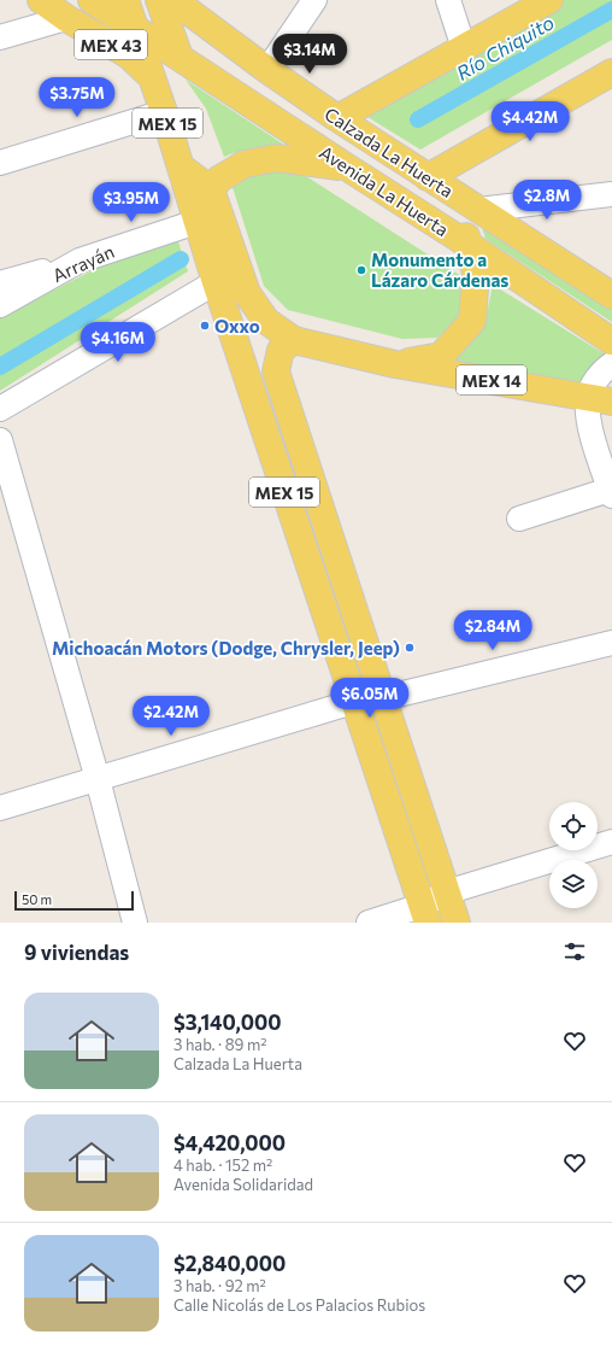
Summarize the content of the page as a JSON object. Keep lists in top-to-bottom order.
{
  "streets": {
    "main road": [
      "MEX 43",
      "MEX 15",
      "Calzada La Huerta",
      "Avenida La Huerta",
      "MEX 14"
    ],
    "street": ["Arrayán"]
  },
  "crossings": [
    ["MEX 43", "MEX 15"],
    ["MEX 43", "Avenida La Huerta"],
    ["MEX 15", "Avenida La Huerta"],
    ["MEX 15", "Arrayán"],
    ["MEX 15", "MEX 14"]
  ],
  "water": ["Río Chiquito"],
  "places": ["Monumento a Lázaro Cárdenas", "Oxxo", "Michoacán Motors (Dodge, Chrysler, Jeep)"],
  "scale_bar": "50 m",
  "page": {
    "price": [
      "$3.14M",
      "$3.75M",
      "$4.42M",
      "$2.8M",
      "$3.95M",
      "$4.16M",
      "$2.84M",
      "$6.05M",
      "$2.42M"
    ],
    "scale": "50 m",
    "heading": "9 viviendas",
    "list": [
      {
        "name": "$3,140,000",
        "note": "3 hab. · 89 m² · Calzada La Huerta"
      },
      {
        "name": "$4,420,000",
        "note": "4 hab. · 152 m² · Avenida Solidaridad"
      },
      {
        "name": "$2,840,000",
        "note": "3 hab. · 92 m² · Calle Nicolás de Los Palacios Rubios"
      }
    ]
  }
}
